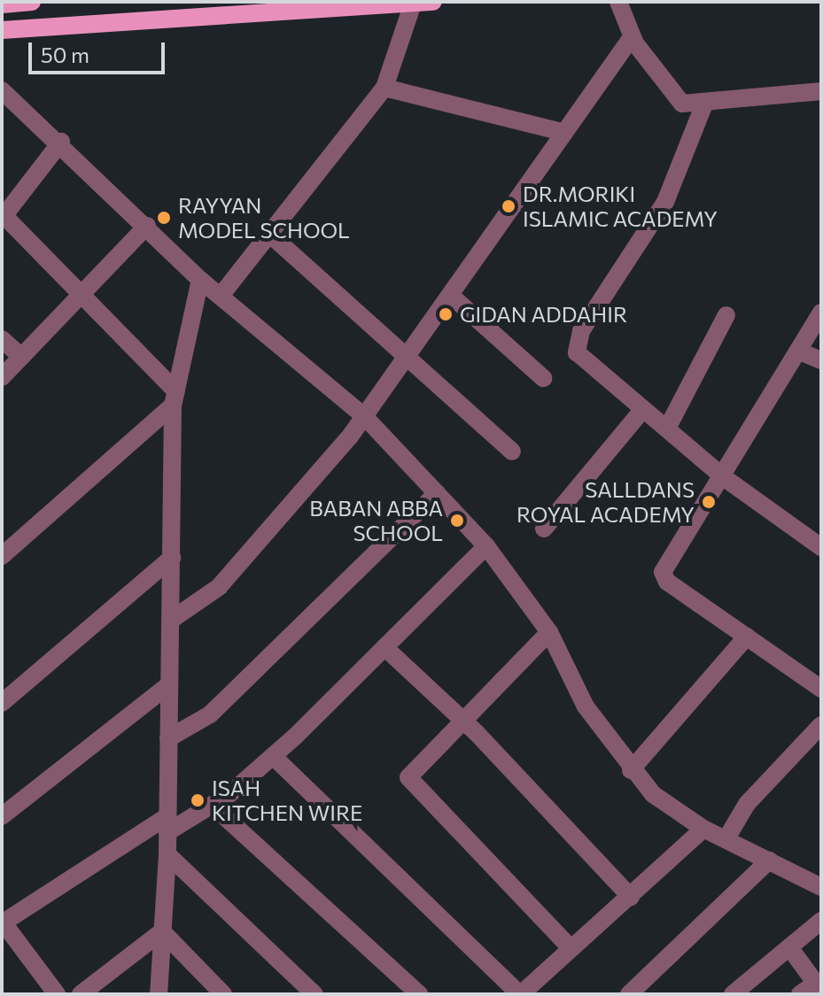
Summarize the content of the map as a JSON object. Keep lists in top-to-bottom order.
{
  "places": [
    "DR.MORIKI ISLAMIC ACADEMY",
    "RAYYAN MODEL SCHOOL",
    "GIDAN ADDAHIR",
    "SALLDANS ROYAL ACADEMY",
    "BABAN ABBA SCHOOL",
    "ISAH KITCHEN WIRE"
  ],
  "scale_bar": "50 m"
}
